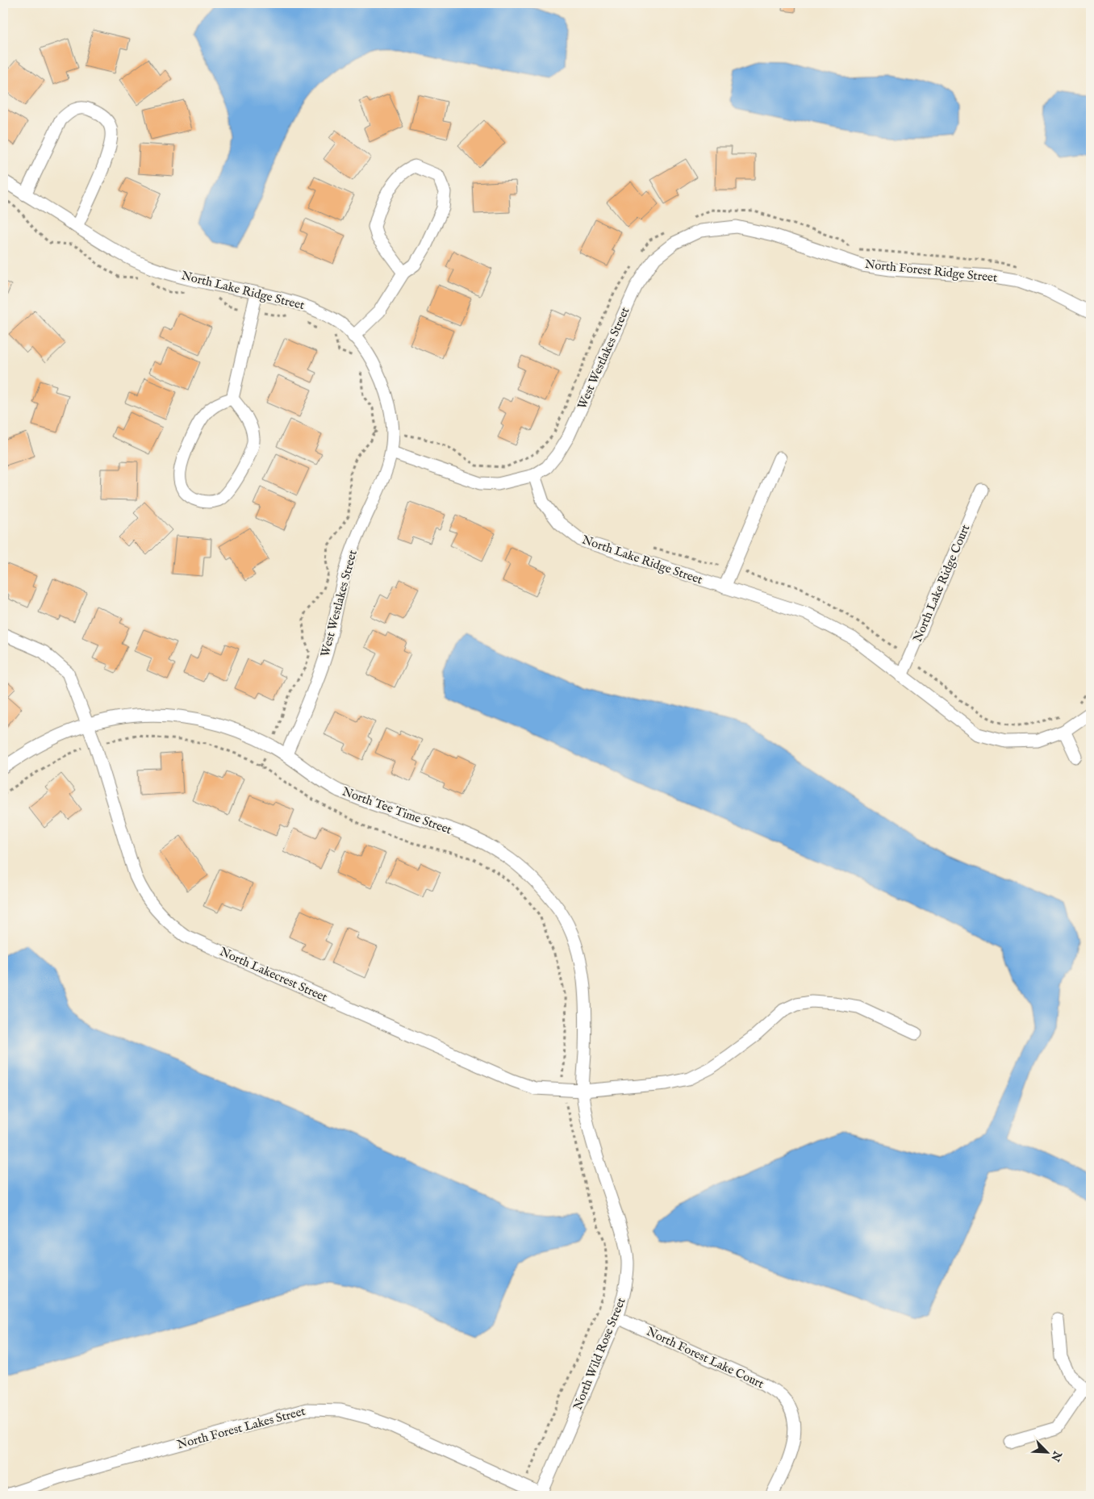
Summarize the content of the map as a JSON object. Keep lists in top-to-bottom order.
{
  "streets": {
    "street": [
      "North Forest Ridge Street",
      "North Lake Ridge Street",
      "West Westlakes Street",
      "North Lake Ridge Court",
      "North Tee Time Street",
      "North Lakecrest Street",
      "North Wild Rose Street",
      "North Forest Lake Court",
      "North Forest Lakes Street"
    ]
  },
  "crossings": [
    ["North Forest Ridge Street", "West Westlakes Street"],
    ["North Lake Ridge Street", "West Westlakes Street"],
    ["North Lake Ridge Street", "North Lake Ridge Court"],
    ["West Westlakes Street", "North Tee Time Street"],
    ["North Tee Time Street", "North Lakecrest Street"],
    ["North Tee Time Street", "North Wild Rose Street"],
    ["North Lakecrest Street", "North Wild Rose Street"],
    ["North Wild Rose Street", "North Forest Lake Court"],
    ["North Wild Rose Street", "North Forest Lakes Street"]
  ],
  "north": "bottom right"
}
